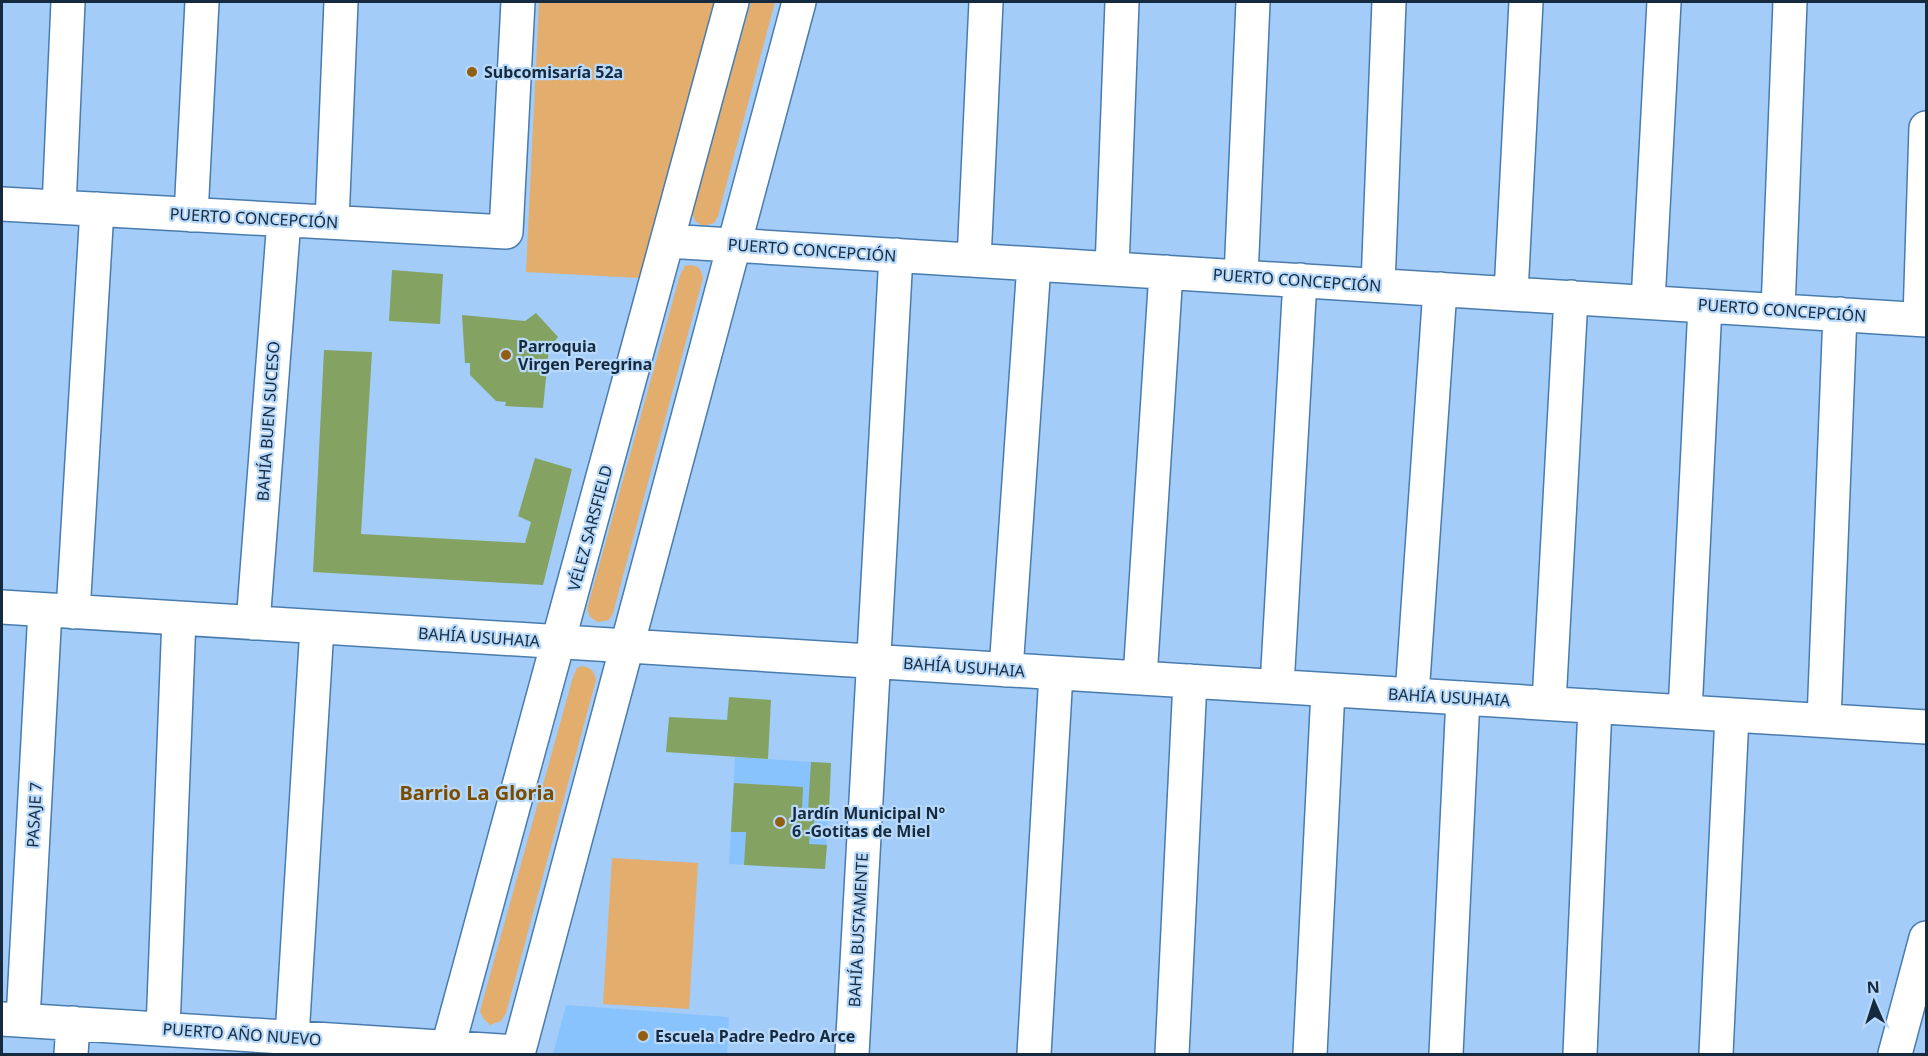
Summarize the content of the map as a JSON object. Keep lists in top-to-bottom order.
{
  "streets": {
    "street": [
      "PUERTO CONCEPCIÓN",
      "BAHÍA BUEN SUCESO",
      "VÉLEZ SARSFIELD",
      "BAHÍA USUHAIA",
      "PASAJE 7",
      "BAHÍA BUSTAMENTE",
      "PUERTO AÑO NUEVO"
    ]
  },
  "crossings": [
    ["PUERTO CONCEPCIÓN", "BAHÍA BUEN SUCESO"],
    ["PUERTO CONCEPCIÓN", "VÉLEZ SARSFIELD"],
    ["PUERTO CONCEPCIÓN", "PASAJE 7"],
    ["PUERTO CONCEPCIÓN", "BAHÍA BUSTAMENTE"],
    ["BAHÍA BUEN SUCESO", "BAHÍA USUHAIA"],
    ["VÉLEZ SARSFIELD", "BAHÍA USUHAIA"],
    ["VÉLEZ SARSFIELD", "PUERTO AÑO NUEVO"],
    ["BAHÍA USUHAIA", "PASAJE 7"],
    ["BAHÍA USUHAIA", "BAHÍA BUSTAMENTE"],
    ["PASAJE 7", "PUERTO AÑO NUEVO"]
  ],
  "districts": ["Barrio La Gloria"],
  "places": [
    "Subcomisaría 52a",
    "Parroquia Virgen Peregrina",
    "Jardín Municipal N° 6 -Gotitas de Miel",
    "Escuela Padre Pedro Arce"
  ],
  "north": "top"
}
